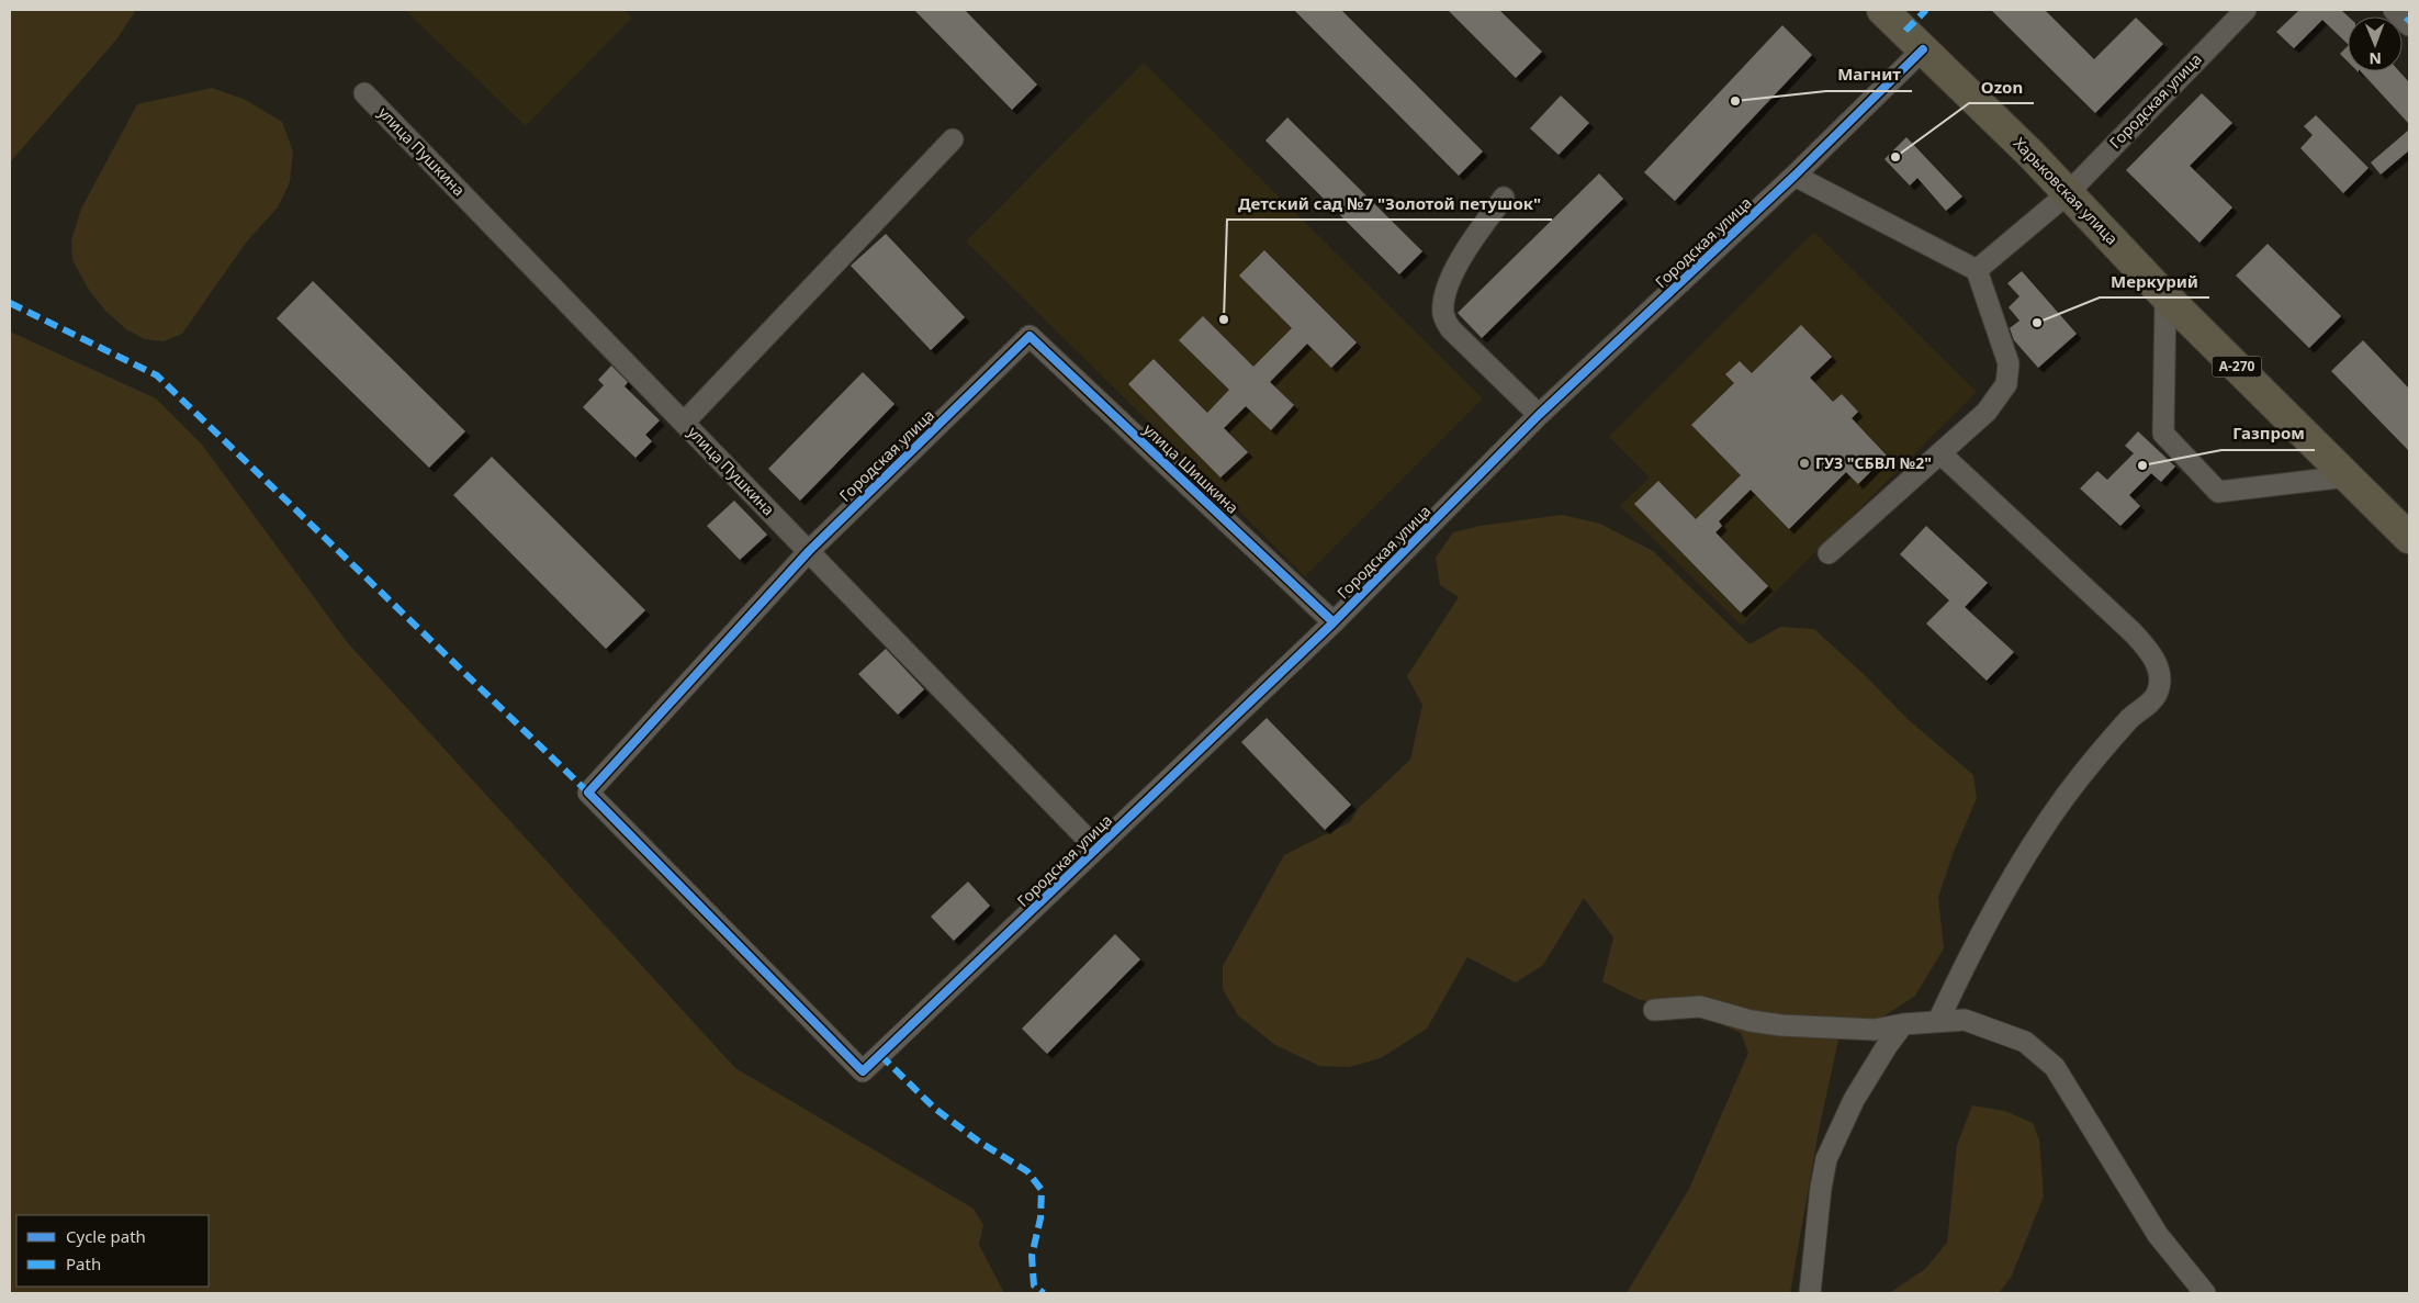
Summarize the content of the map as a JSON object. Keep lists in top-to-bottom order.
{
  "streets": {
    "highway": ["Харьковская улица", "А-270"],
    "street": ["Городская улица", "улица Пушкина", "улица Шишкина"]
  },
  "crossings": [
    ["Городская улица", "улица Пушкина"],
    ["Городская улица", "Харьковская улица"],
    ["Городская улица", "улица Шишкина"]
  ],
  "places": [
    "Магнит",
    "Ozon",
    "Детский сад №7 \"Золотой петушок\"",
    "Меркурий",
    "ГУЗ \"СБВЛ №2\"",
    "Газпром"
  ],
  "legend": ["Cycle path", "Path"],
  "north": "bottom"
}
